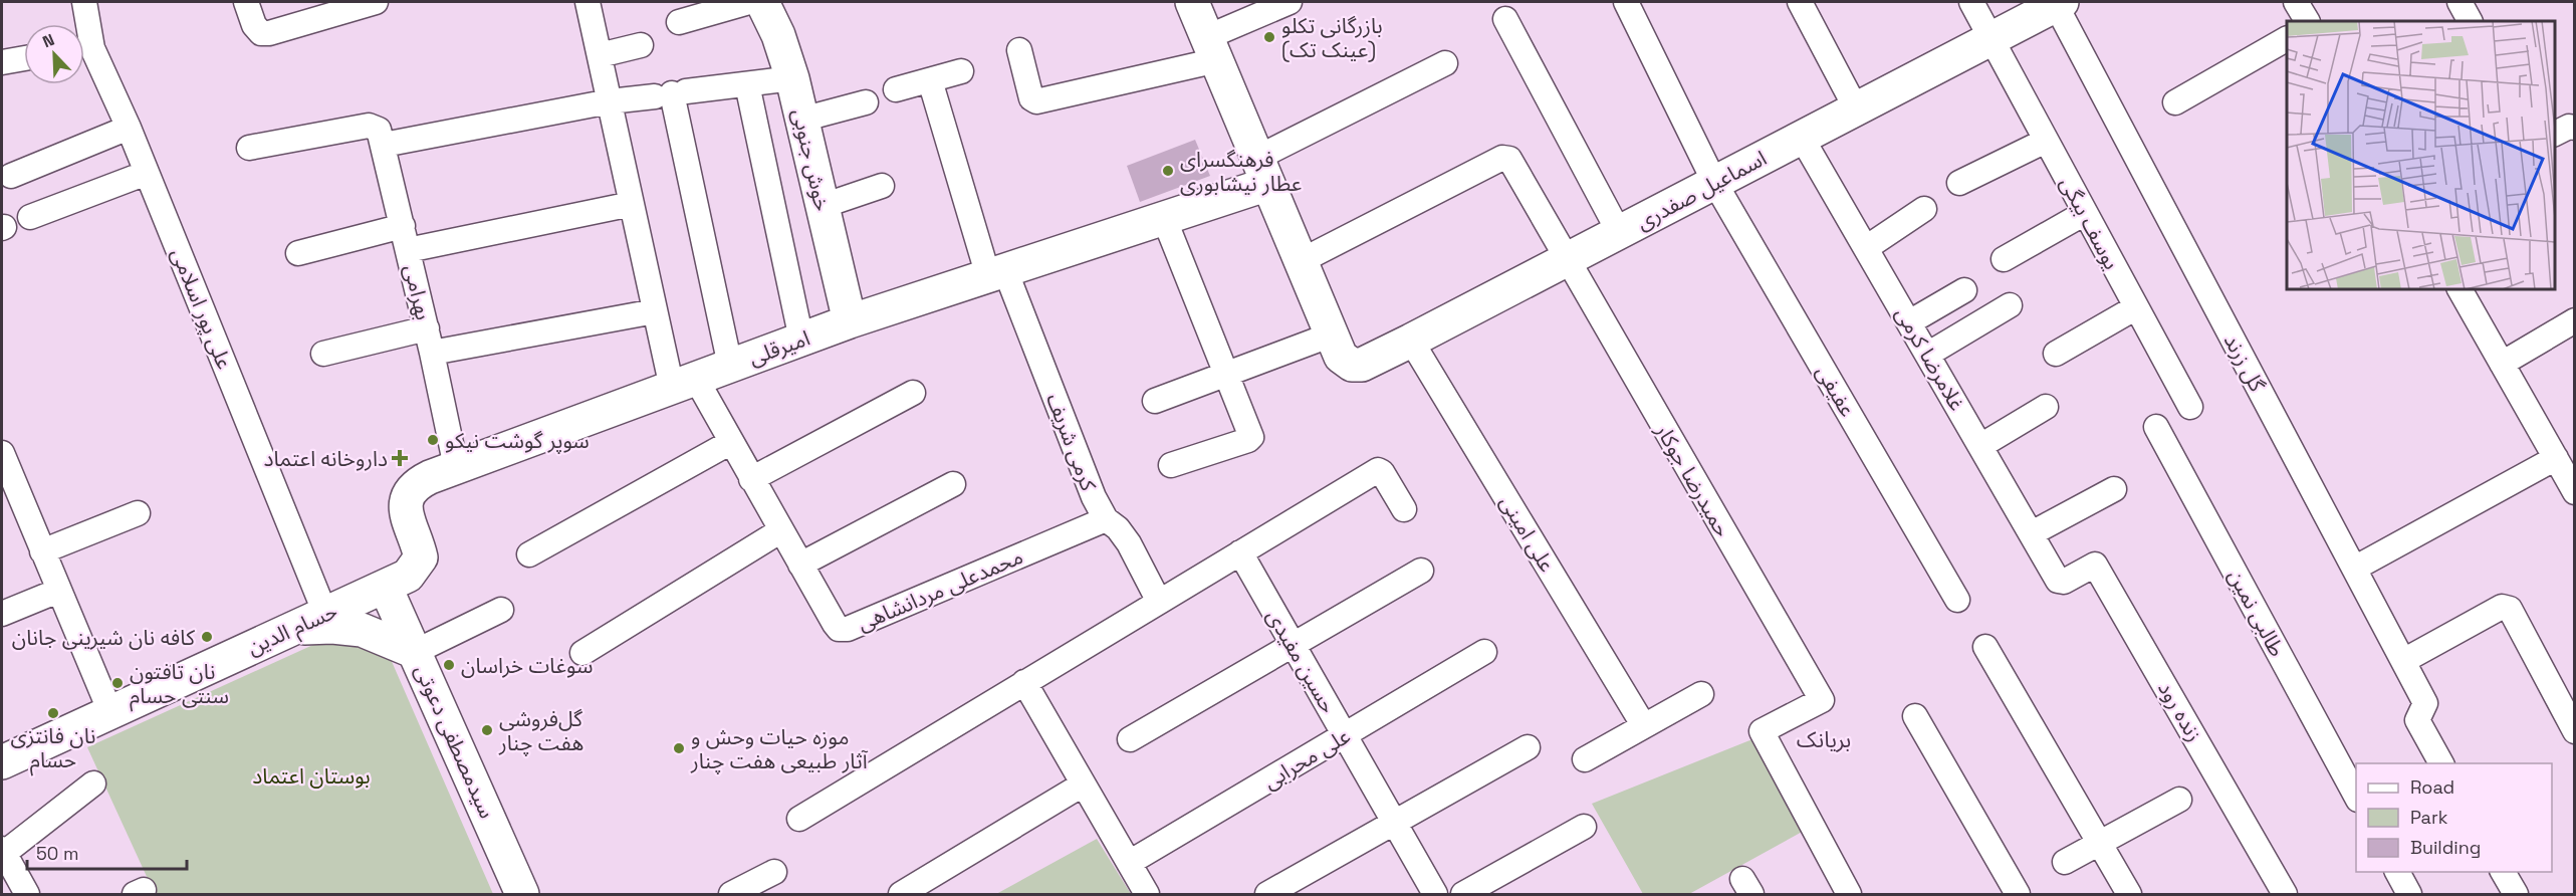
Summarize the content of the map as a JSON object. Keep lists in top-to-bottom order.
{
  "streets": {
    "main road": [
      "خوش جنوبی",
      "اسماعیل صفدری",
      "امیرقلی",
      "حسام الدین",
      "سیدمصطفی دعوتی"
    ],
    "street": [
      "یوسف بیگی",
      "بهرامی",
      "علی پور اسلامی",
      "غلامرضا کرمی",
      "گل زرند",
      "عفیفی",
      "کرمی شریف",
      "حمیدرضا جوکار",
      "علی امینی",
      "محمدعلی مردانشاهی",
      "طالبی نمین",
      "حسین مفیدی",
      "زنده رود",
      "علی محرابی"
    ]
  },
  "crossings": [
    ["خوش جنوبی", "امیرقلی"],
    ["اسماعیل صفدری", "یوسف بیگی"],
    ["اسماعیل صفدری", "غلامرضا کرمی"],
    ["اسماعیل صفدری", "گل زرند"],
    ["اسماعیل صفدری", "عفیفی"],
    ["اسماعیل صفدری", "حمیدرضا جوکار"],
    ["اسماعیل صفدری", "علی امینی"],
    ["بهرامی", "امیرقلی"],
    ["علی پور اسلامی", "حسام الدین"],
    ["امیرقلی", "کرمی شریف"],
    ["امیرقلی", "محمدعلی مردانشاهی"],
    ["امیرقلی", "حسام الدین"],
    ["امیرقلی", "سیدمصطفی دعوتی"],
    ["غلامرضا کرمی", "زنده رود"],
    ["کرمی شریف", "محمدعلی مردانشاهی"],
    ["حسام الدین", "سیدمصطفی دعوتی"],
    ["حسین مفیدی", "علی محرابی"]
  ],
  "districts": ["بریانک"],
  "parks": ["بوستان اعتماد"],
  "places": {
    "other": [
      "بازرگانی تکلو (عینک تک)",
      "فرهنگسرای عطار نیشابوری",
      "سوپر گوشت نیکو",
      "کافه نان شیرینی جانان",
      "سوغات خراسان",
      "نان تافتون سنتی حسام",
      "نان فانتزی حسام",
      "گل‌فروشی هفت چنار",
      "موزه حیات وحش و آثار طبیعی هفت چنار"
    ],
    "health": ["داروخانه اعتماد"]
  },
  "legend": ["Road", "Park", "Building"],
  "scale_bar": "50 m",
  "north": "top left"
}
